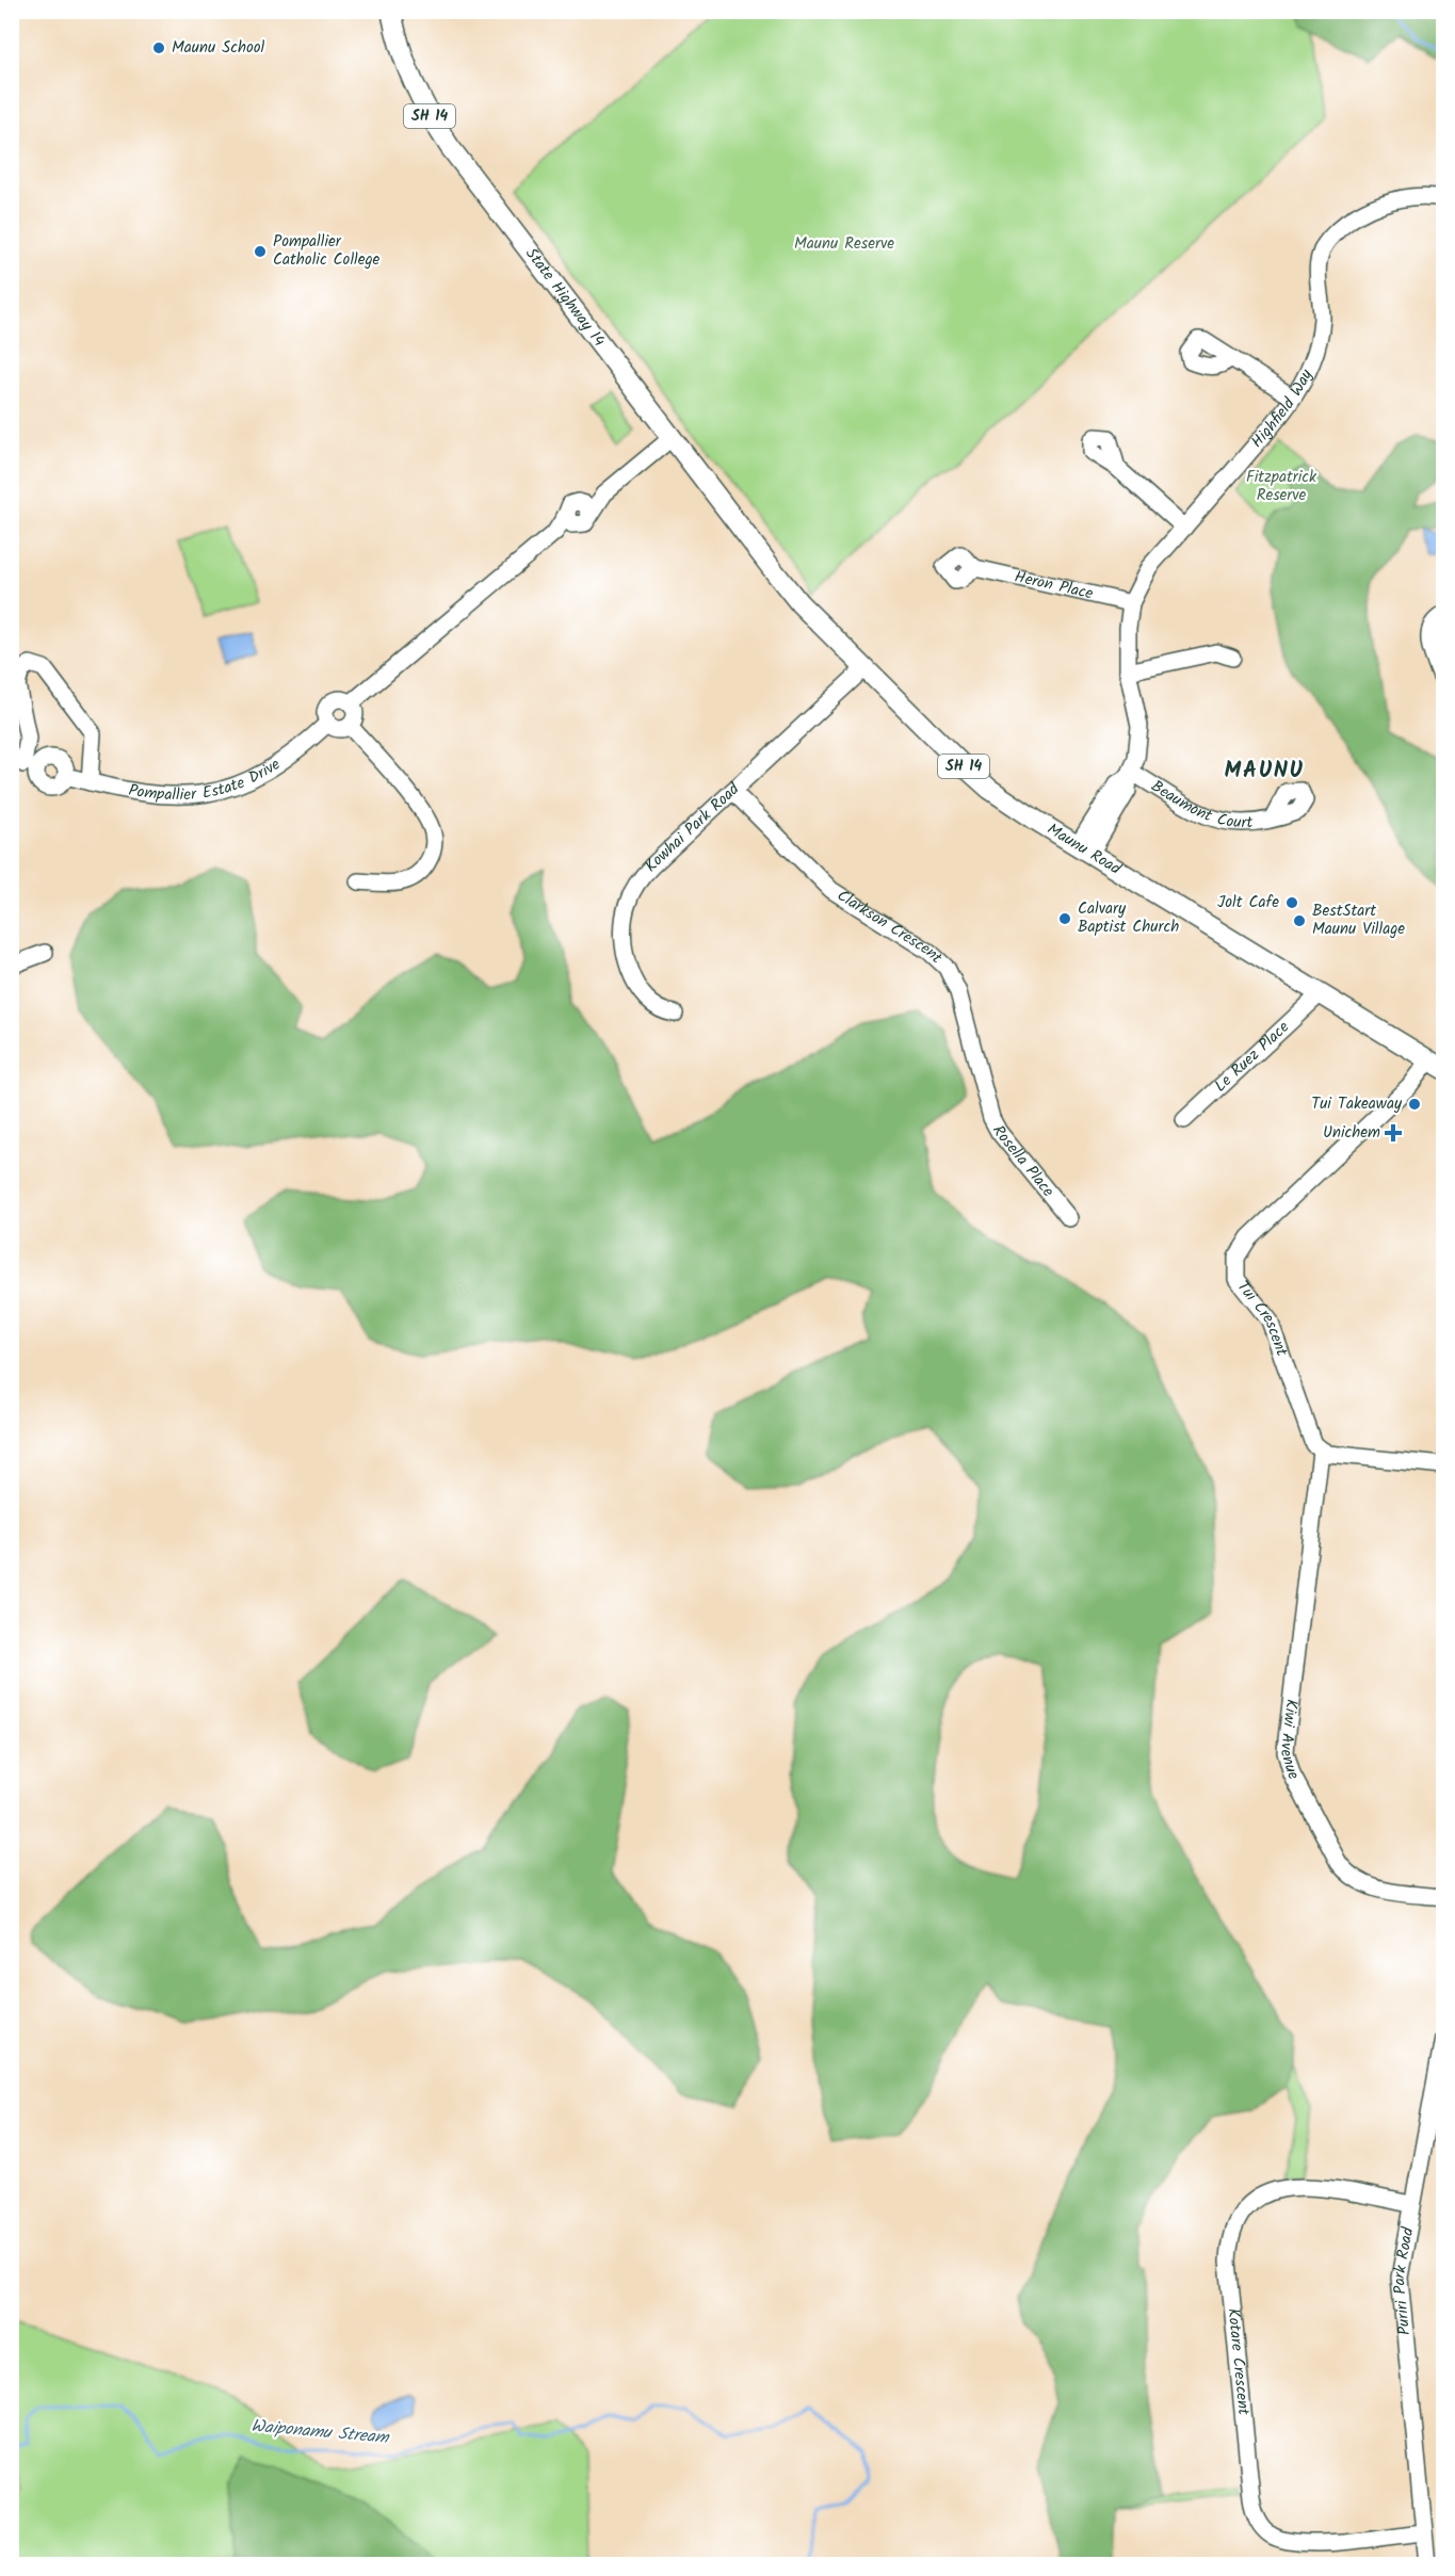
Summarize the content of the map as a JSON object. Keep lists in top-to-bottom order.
{
  "streets": {
    "main road": ["SH 14", "State Highway 14", "Maunu Road"],
    "street": [
      "Highfield Way",
      "Heron Place",
      "Pompallier Estate Drive",
      "Beaumont Court",
      "Kowhai Park Road",
      "Clarkson Crescent",
      "Le Ruez Place",
      "Rosella Place",
      "Tui Crescent",
      "Kiwi Avenue",
      "Puriri Park Road",
      "Kotare Crescent"
    ]
  },
  "crossings": [
    ["State Highway 14", "Pompallier Estate Drive"],
    ["State Highway 14", "Maunu Road"],
    ["Highfield Way", "Heron Place"],
    ["Highfield Way", "Beaumont Court"],
    ["Kowhai Park Road", "Maunu Road"],
    ["Kowhai Park Road", "Clarkson Crescent"],
    ["Maunu Road", "Le Ruez Place"],
    ["Maunu Road", "Tui Crescent"],
    ["Clarkson Crescent", "Rosella Place"],
    ["Tui Crescent", "Kiwi Avenue"],
    ["Puriri Park Road", "Kotare Crescent"]
  ],
  "districts": ["MAUNU"],
  "water": ["Waiponamu Stream"],
  "parks": ["Maunu Reserve", "Fitzpatrick Reserve"],
  "places": {
    "other": [
      "Maunu School",
      "Pompallier Catholic College",
      "Jolt Cafe",
      "Calvary Baptist Church",
      "BestStart Maunu Village",
      "Tui Takeaway"
    ],
    "health": ["Unichem"]
  }
}
